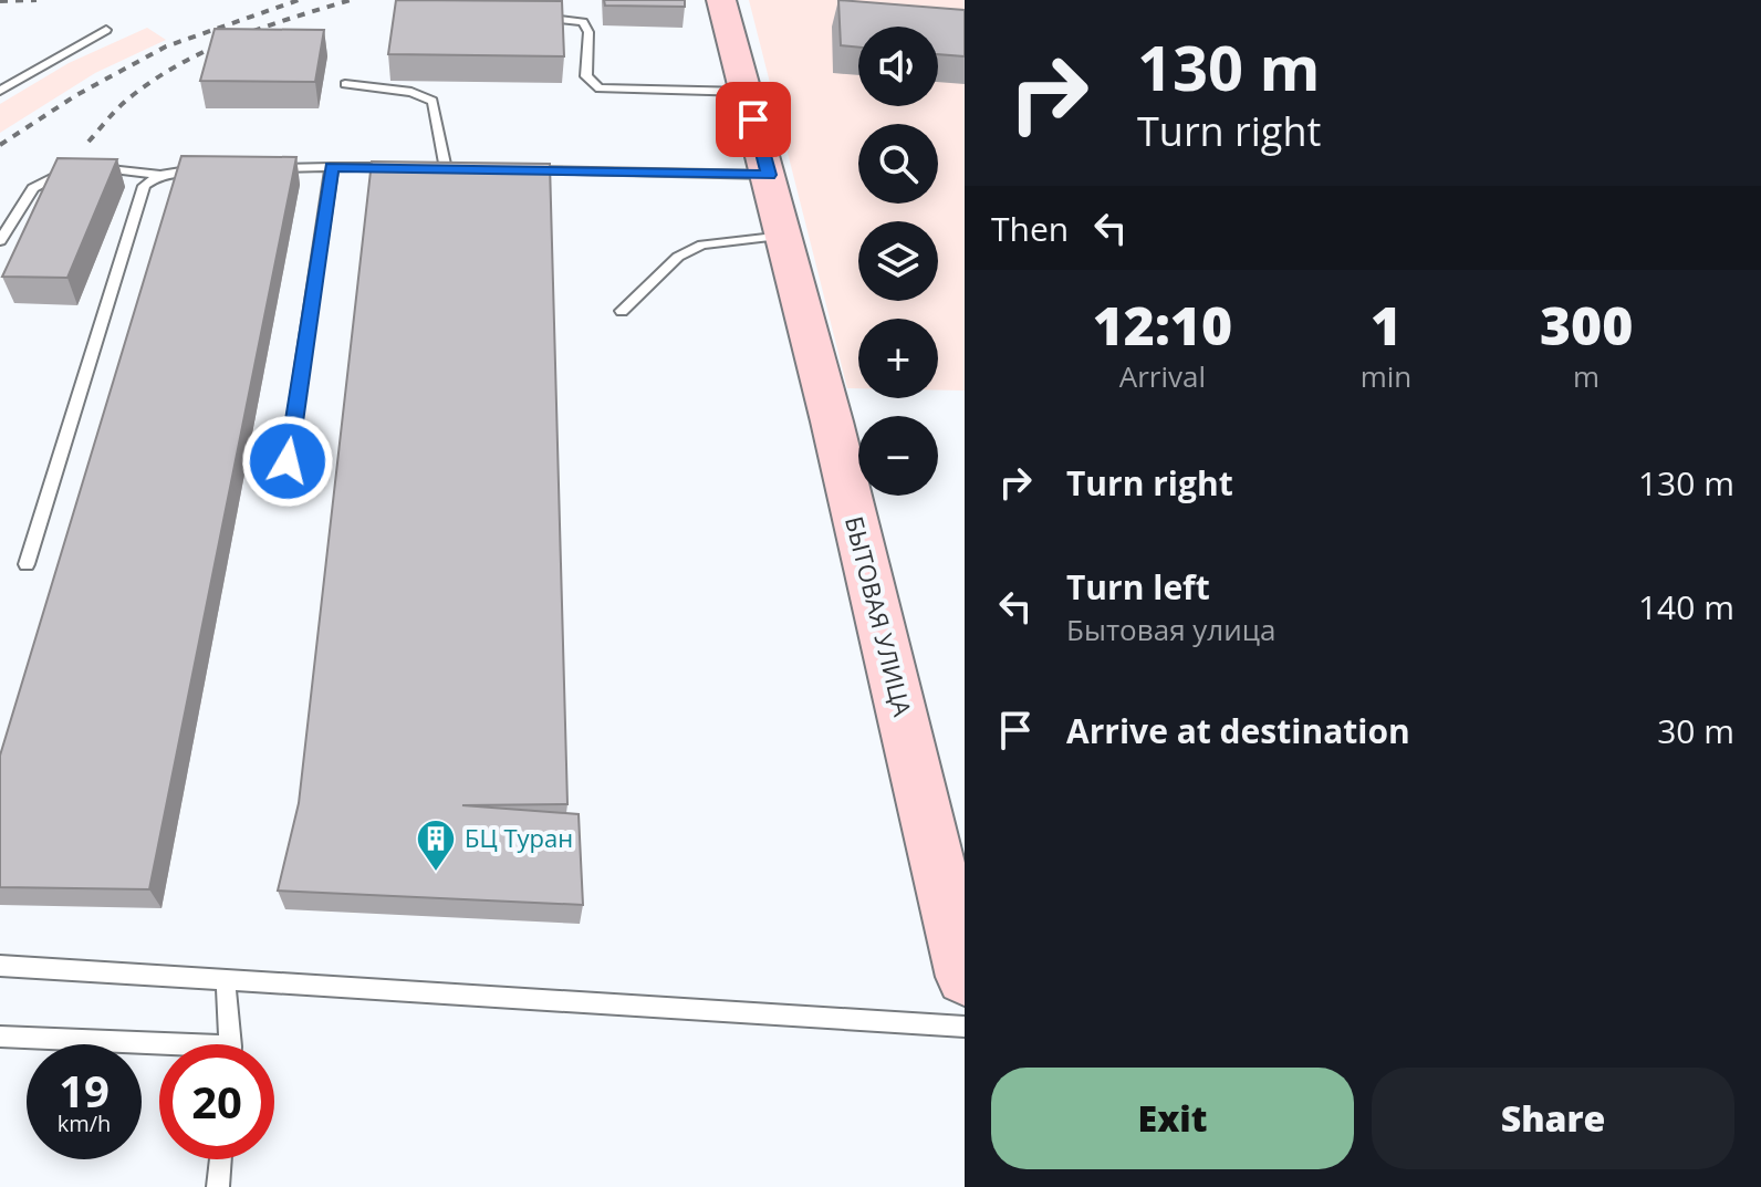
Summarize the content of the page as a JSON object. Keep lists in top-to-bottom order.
{
  "streets": {
    "main road": ["БЫТОВАЯ УЛИЦА"]
  },
  "places": {
    "building": ["БЦ Туран"]
  },
  "page": {
    "turn": ["130 m", "Turn right"],
    "map_buttons": ["+", "−"],
    "then": "Then",
    "eta": [
      "12:10",
      "Arrival",
      "1",
      "min",
      "300",
      "m"
    ],
    "list": [
      {
        "name": "Turn right",
        "value": "130 m"
      },
      {
        "name": "Turn left",
        "note": "Бытовая улица",
        "value": "140 m"
      },
      {
        "name": "Arrive at destination",
        "value": "30 m"
      }
    ],
    "speed": "19 km/h",
    "limit": "20",
    "buttons": ["Exit", "Share"]
  }
}
